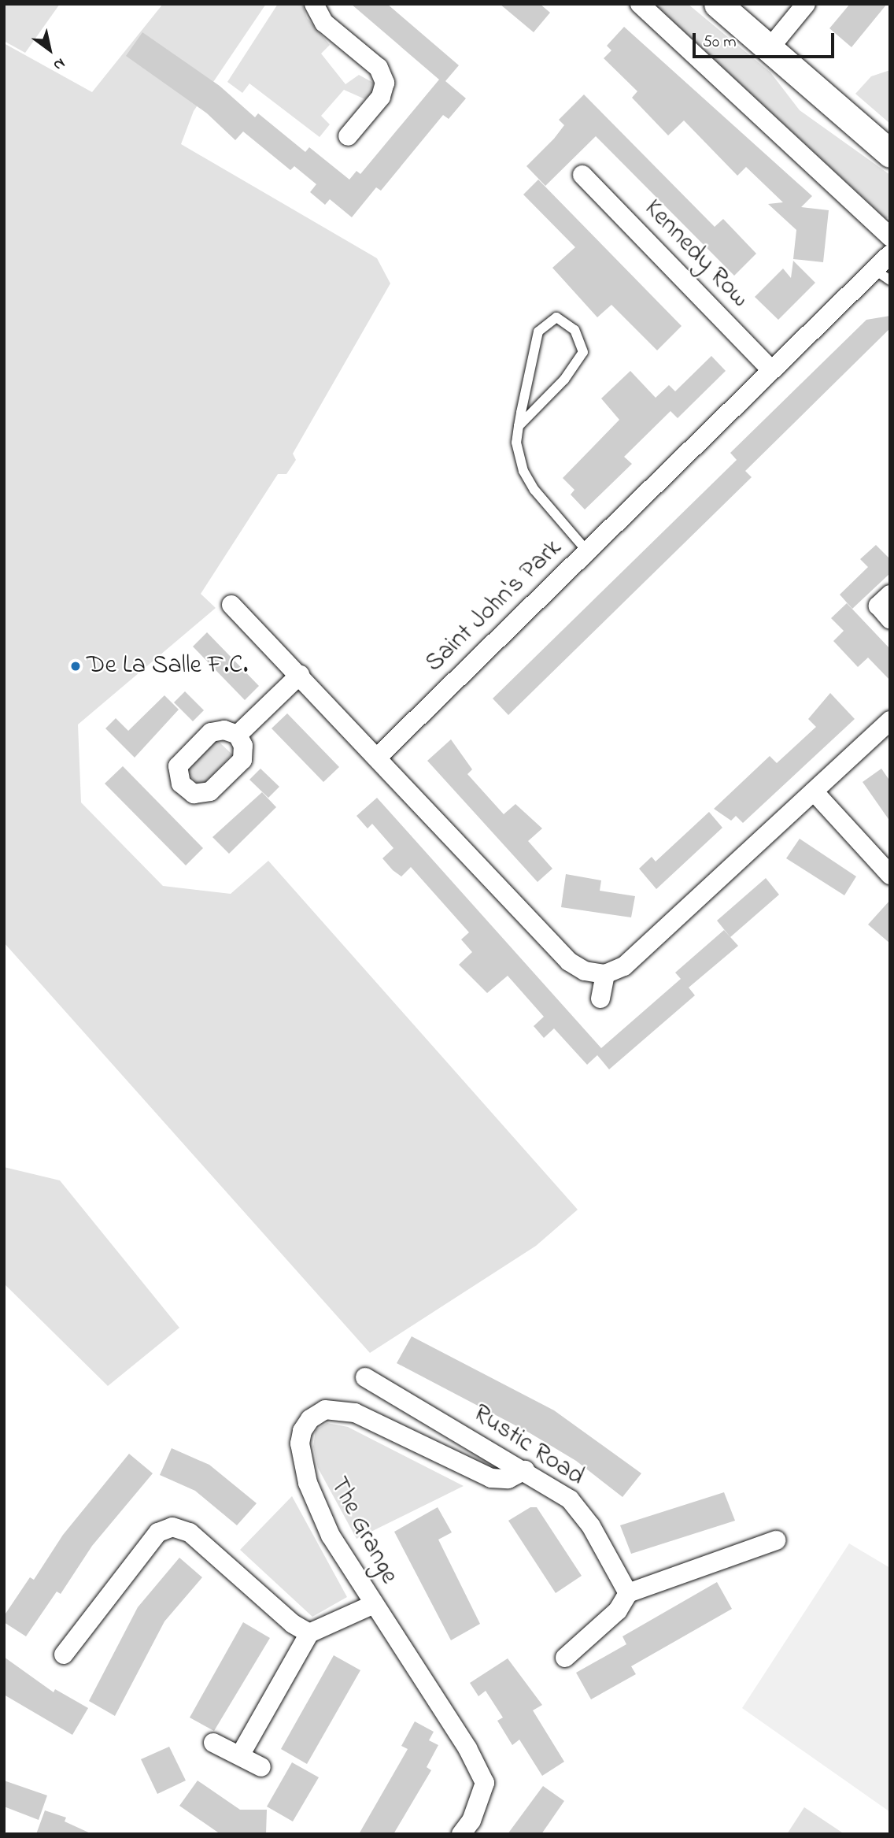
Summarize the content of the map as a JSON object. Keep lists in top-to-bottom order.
{
  "streets": {
    "street": [
      "Kennedy Row",
      "Saint John's Park",
      "Rustic Road",
      "The Grange"
    ]
  },
  "crossings": [
    ["Kennedy Row", "Saint John's Park"],
    ["Rustic Road", "The Grange"]
  ],
  "places": ["De La Salle F.C."],
  "scale_bar": "50 m",
  "north": "bottom right"
}
